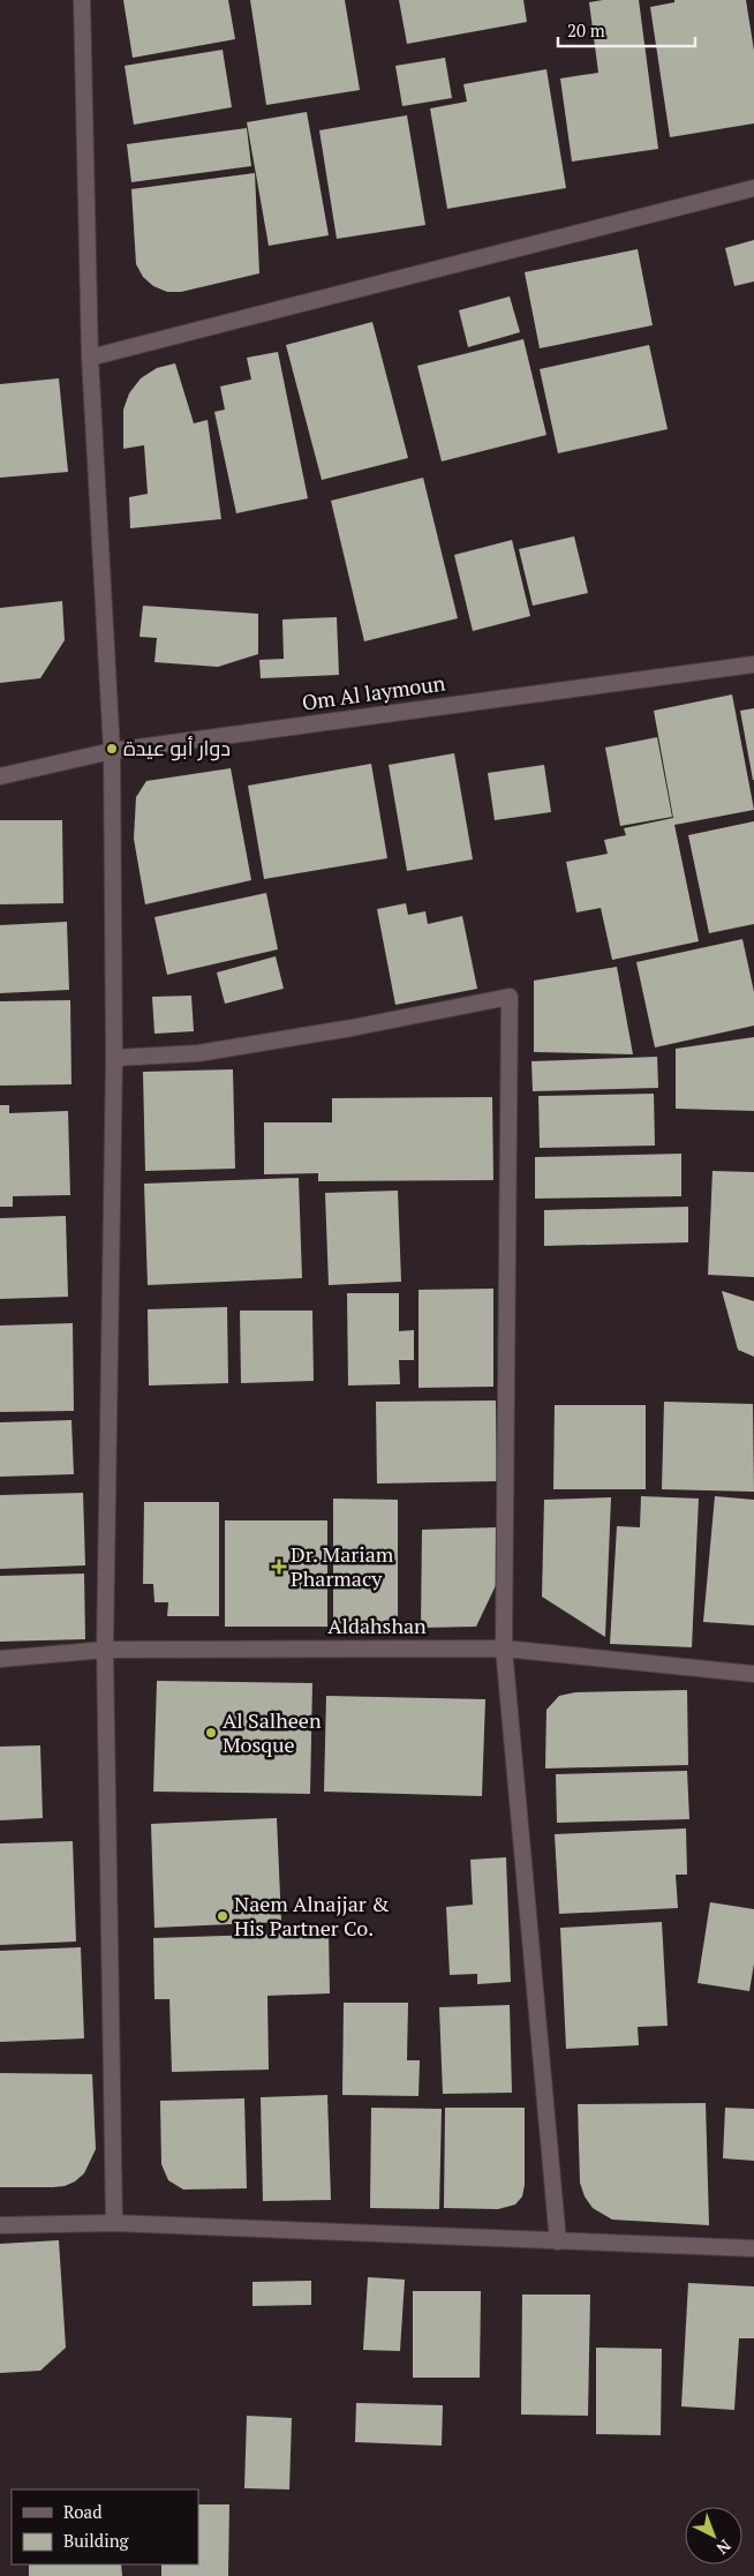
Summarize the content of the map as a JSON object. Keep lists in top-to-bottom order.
{
  "streets": {
    "street": ["Om Al laymoun", "Aldahshan"]
  },
  "places": {
    "other": ["دوار أبو عيدة", "Al Salheen Mosque", "Naem Alnajjar & His Partner Co."],
    "health": ["Dr. Mariam Pharmacy"]
  },
  "legend": ["Road", "Building"],
  "scale_bar": "20 m",
  "north": "bottom right"
}
